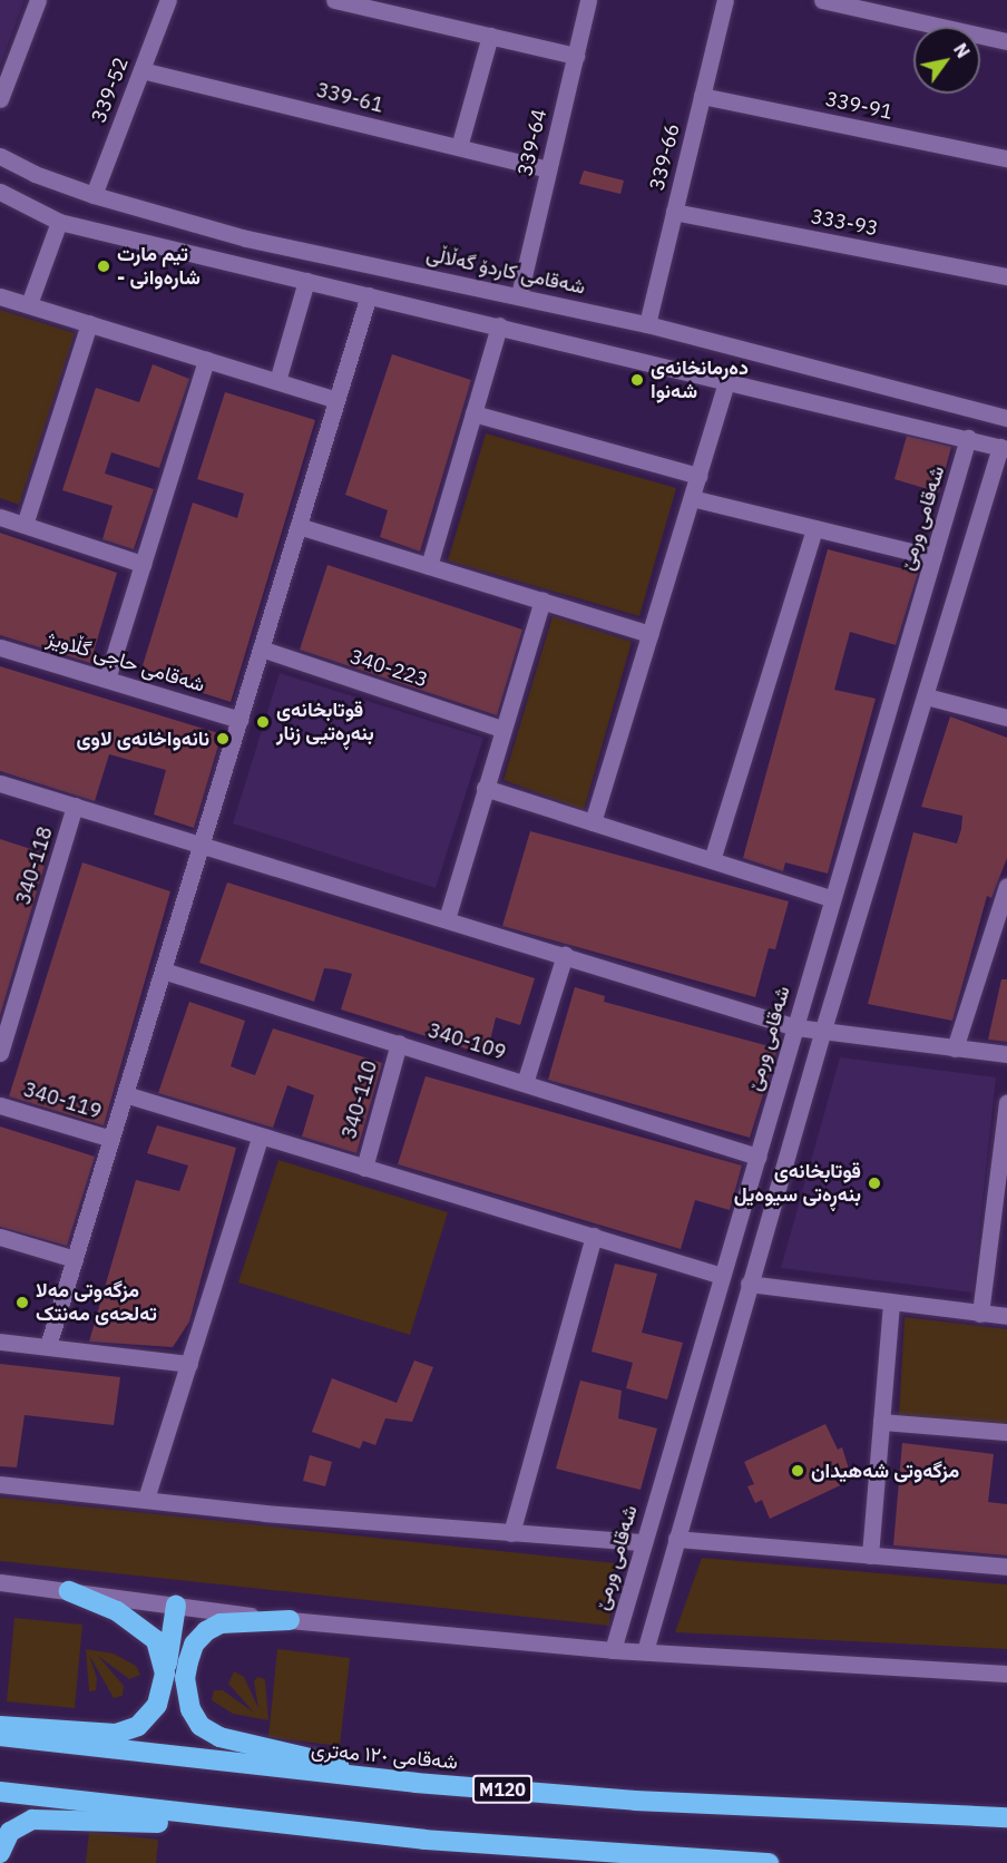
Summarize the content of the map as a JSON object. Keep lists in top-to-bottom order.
{
  "streets": {
    "highway": ["شەقامی ١٢٠ مەتری", "M120"],
    "street": [
      "339-52",
      "339-61",
      "339-91",
      "339-64",
      "339-66",
      "333-93",
      "شەقامی کاردۆ گەڵاڵی",
      "شەقامی ورمێ",
      "شەقامی حاجی گڵاویژ",
      "340-223",
      "340-118",
      "340-109",
      "340-110",
      "340-119"
    ]
  },
  "crossings": [
    ["339-52", "339-61"],
    ["339-52", "شەقامی کاردۆ گەڵاڵی"],
    ["339-61", "339-64"],
    ["339-91", "339-66"],
    ["339-64", "شەقامی کاردۆ گەڵاڵی"],
    ["339-66", "333-93"],
    ["339-66", "شەقامی کاردۆ گەڵاڵی"],
    ["شەقامی ورمێ", "340-109"],
    ["340-109", "340-110"]
  ],
  "places": [
    "تیم مارت - شارەوانی",
    "دەرمانخانەی شەنوا",
    "قوتابخانەی بنەڕەتیی زنار",
    "نانەواخانەی لاوی",
    "قوتابخانەی بنەڕەتی سیوەیل",
    "مزگەوتی مەلا تەلحەی مەنتک",
    "مزگەوتی شەهیدان"
  ],
  "north": "top right"
}
